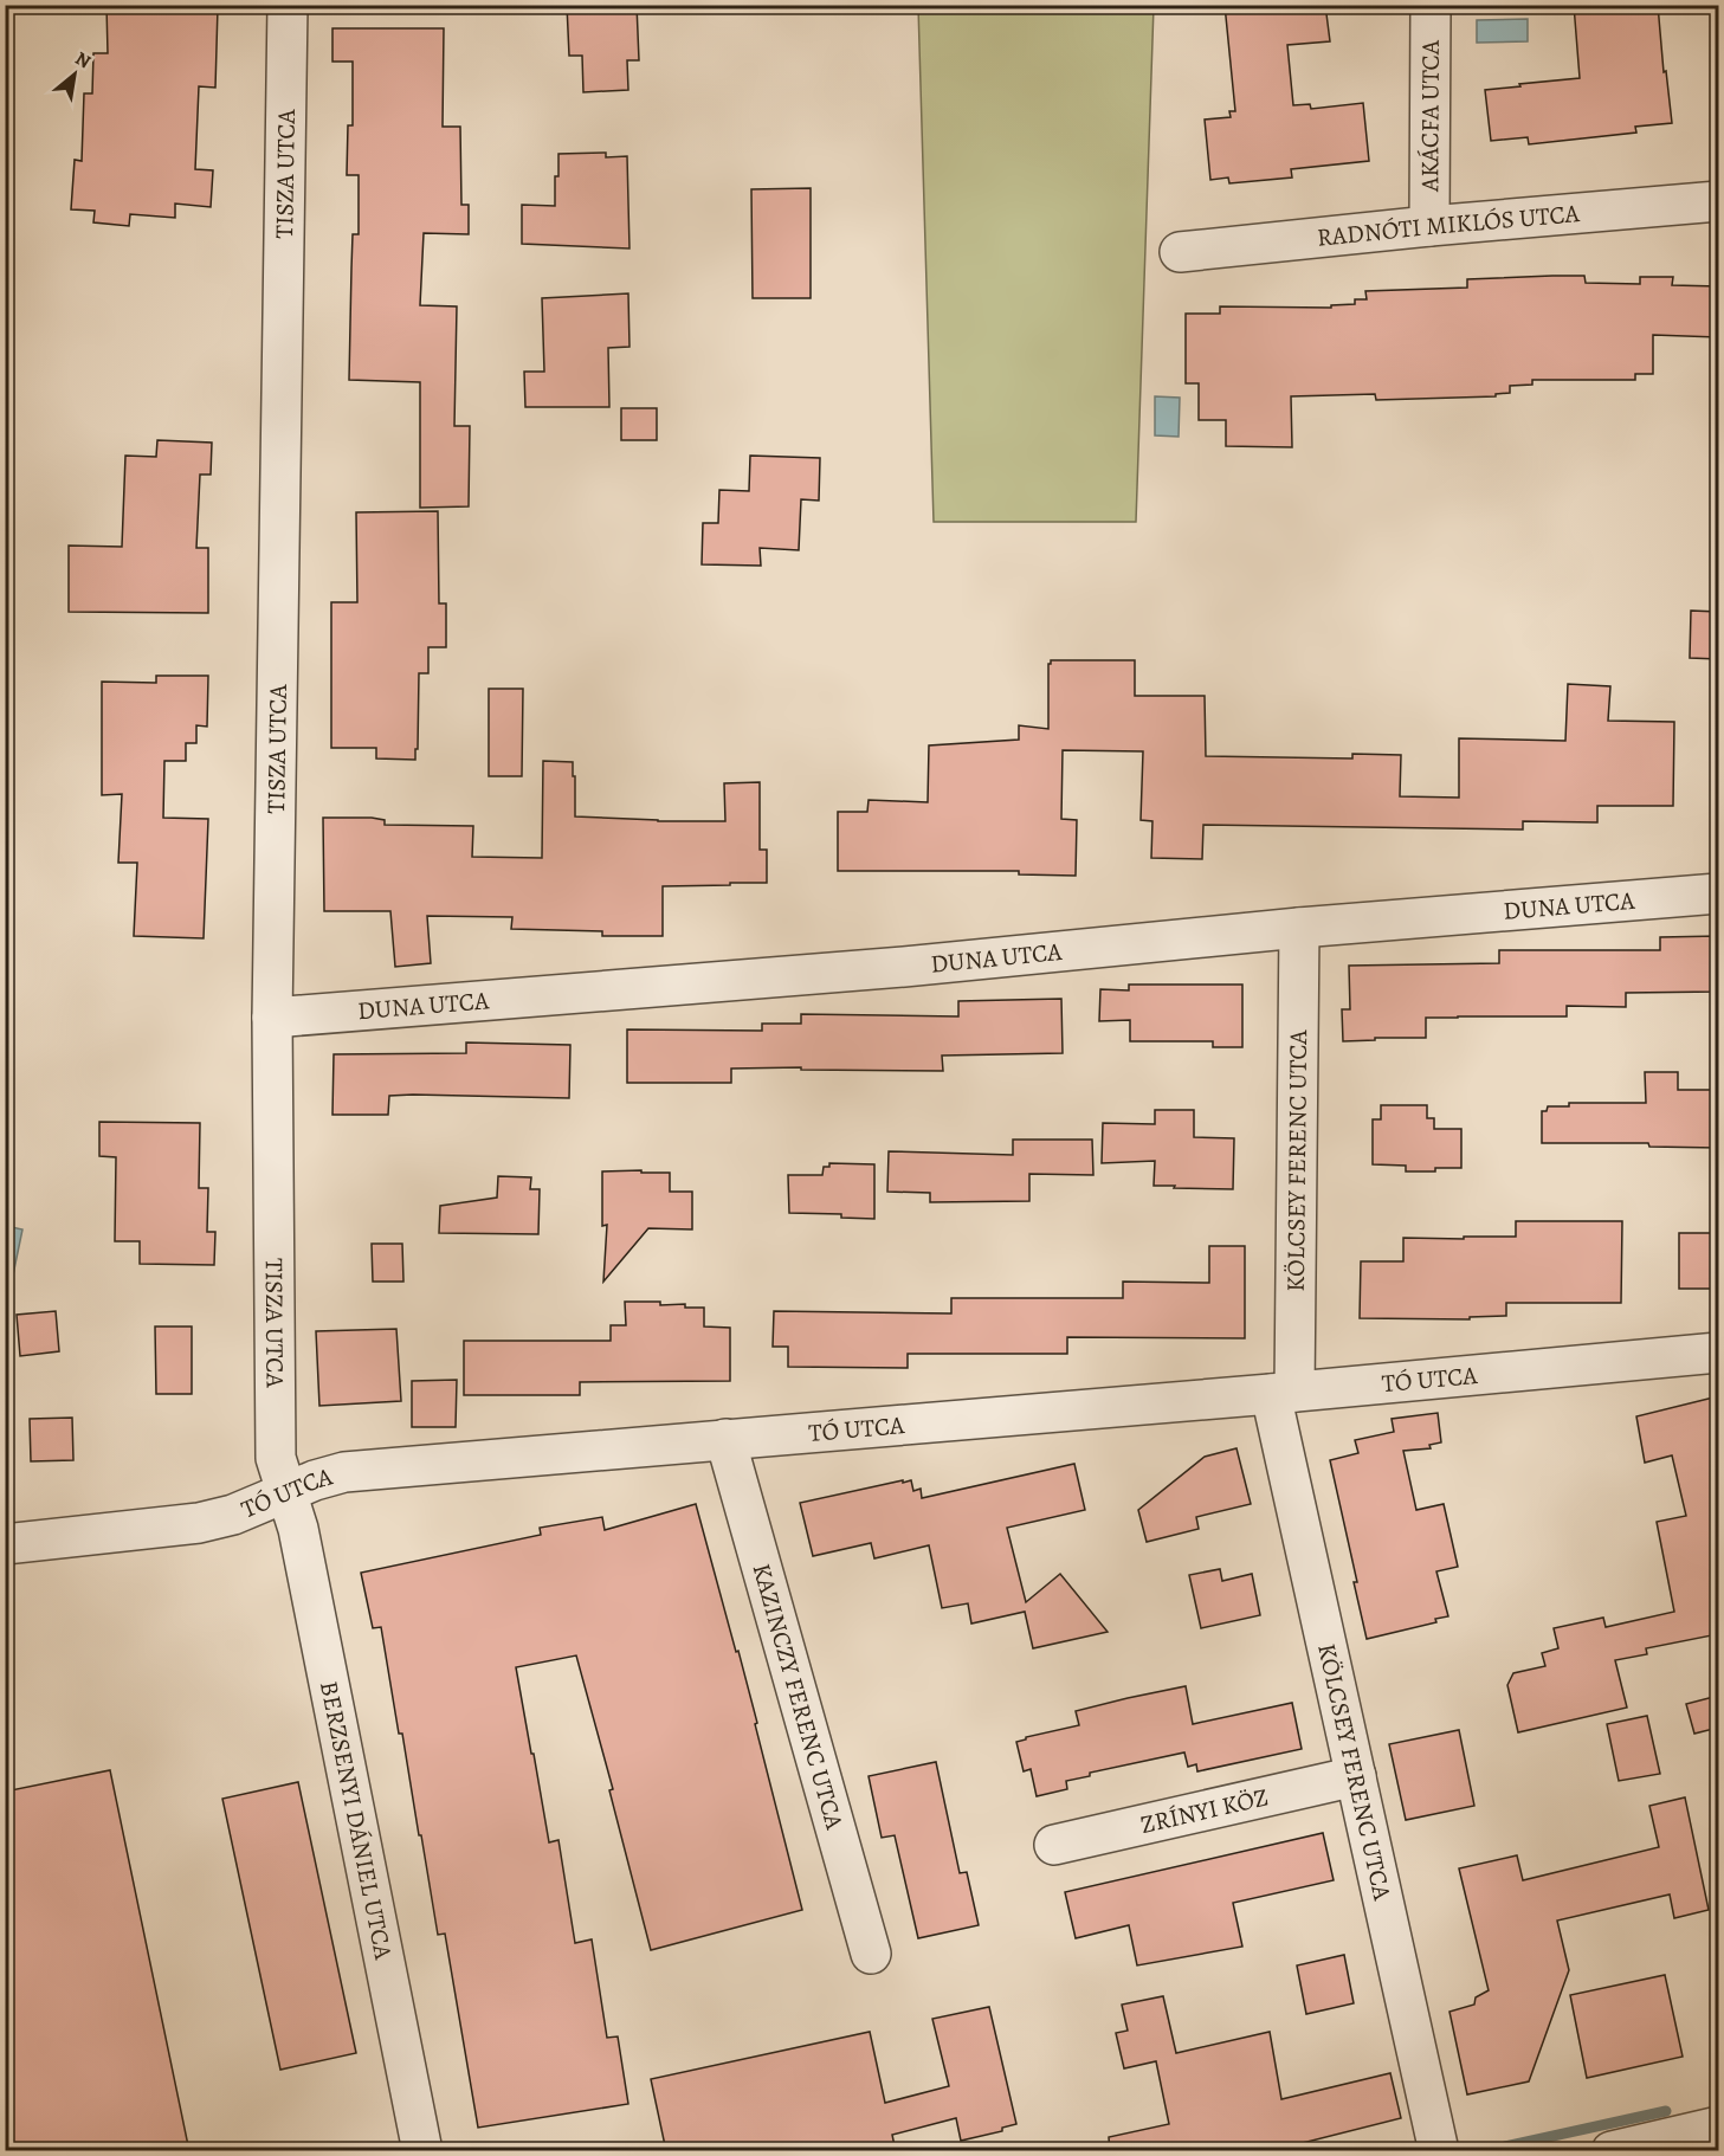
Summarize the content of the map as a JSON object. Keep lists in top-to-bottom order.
{
  "streets": {
    "street": [
      "AKÁCFA UTCA",
      "TISZA UTCA",
      "RADNÓTI MIKLÓS UTCA",
      "DUNA UTCA",
      "KÖLCSEY FERENC UTCA",
      "TÓ UTCA",
      "KAZINCZY FERENC UTCA",
      "ZRÍNYI KÖZ",
      "BERZSENYI DÁNIEL UTCA"
    ]
  },
  "crossings": [
    ["AKÁCFA UTCA", "RADNÓTI MIKLÓS UTCA"],
    ["TISZA UTCA", "DUNA UTCA"],
    ["TISZA UTCA", "TÓ UTCA"],
    ["TISZA UTCA", "BERZSENYI DÁNIEL UTCA"],
    ["DUNA UTCA", "KÖLCSEY FERENC UTCA"],
    ["KÖLCSEY FERENC UTCA", "TÓ UTCA"],
    ["KÖLCSEY FERENC UTCA", "ZRÍNYI KÖZ"],
    ["TÓ UTCA", "KAZINCZY FERENC UTCA"],
    ["TÓ UTCA", "BERZSENYI DÁNIEL UTCA"]
  ],
  "north": "top right"
}
